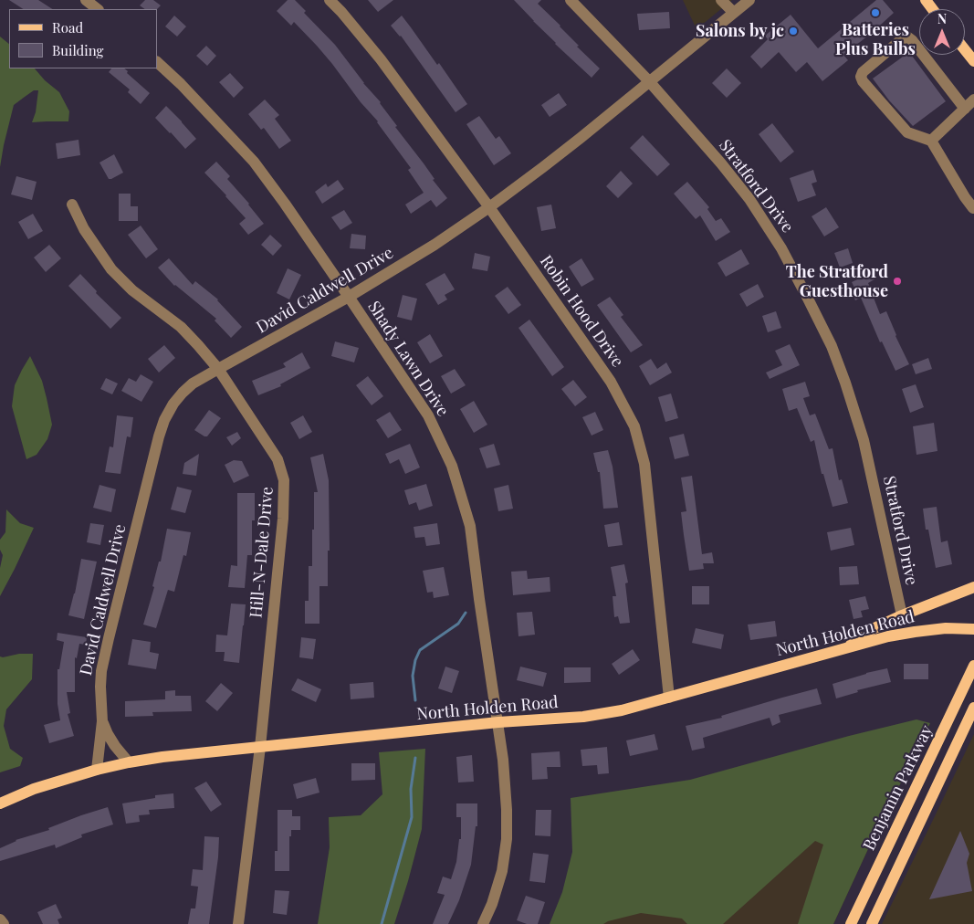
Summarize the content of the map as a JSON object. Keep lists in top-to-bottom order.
{
  "streets": {
    "main road": ["North Holden Road", "Benjamin Parkway"],
    "street": [
      "Stratford Drive",
      "David Caldwell Drive",
      "Robin Hood Drive",
      "Shady Lawn Drive",
      "Hill-N-Dale Drive"
    ]
  },
  "crossings": [
    ["Stratford Drive", "David Caldwell Drive"],
    ["David Caldwell Drive", "Robin Hood Drive"],
    ["David Caldwell Drive", "Shady Lawn Drive"],
    ["David Caldwell Drive", "Hill-N-Dale Drive"],
    ["David Caldwell Drive", "North Holden Road"],
    ["Robin Hood Drive", "North Holden Road"],
    ["Shady Lawn Drive", "North Holden Road"],
    ["Hill-N-Dale Drive", "North Holden Road"]
  ],
  "places": ["Batteries Plus Bulbs", "Salons by jc", "The Stratford Guesthouse"],
  "legend": ["Road", "Building"],
  "north": "top"
}
